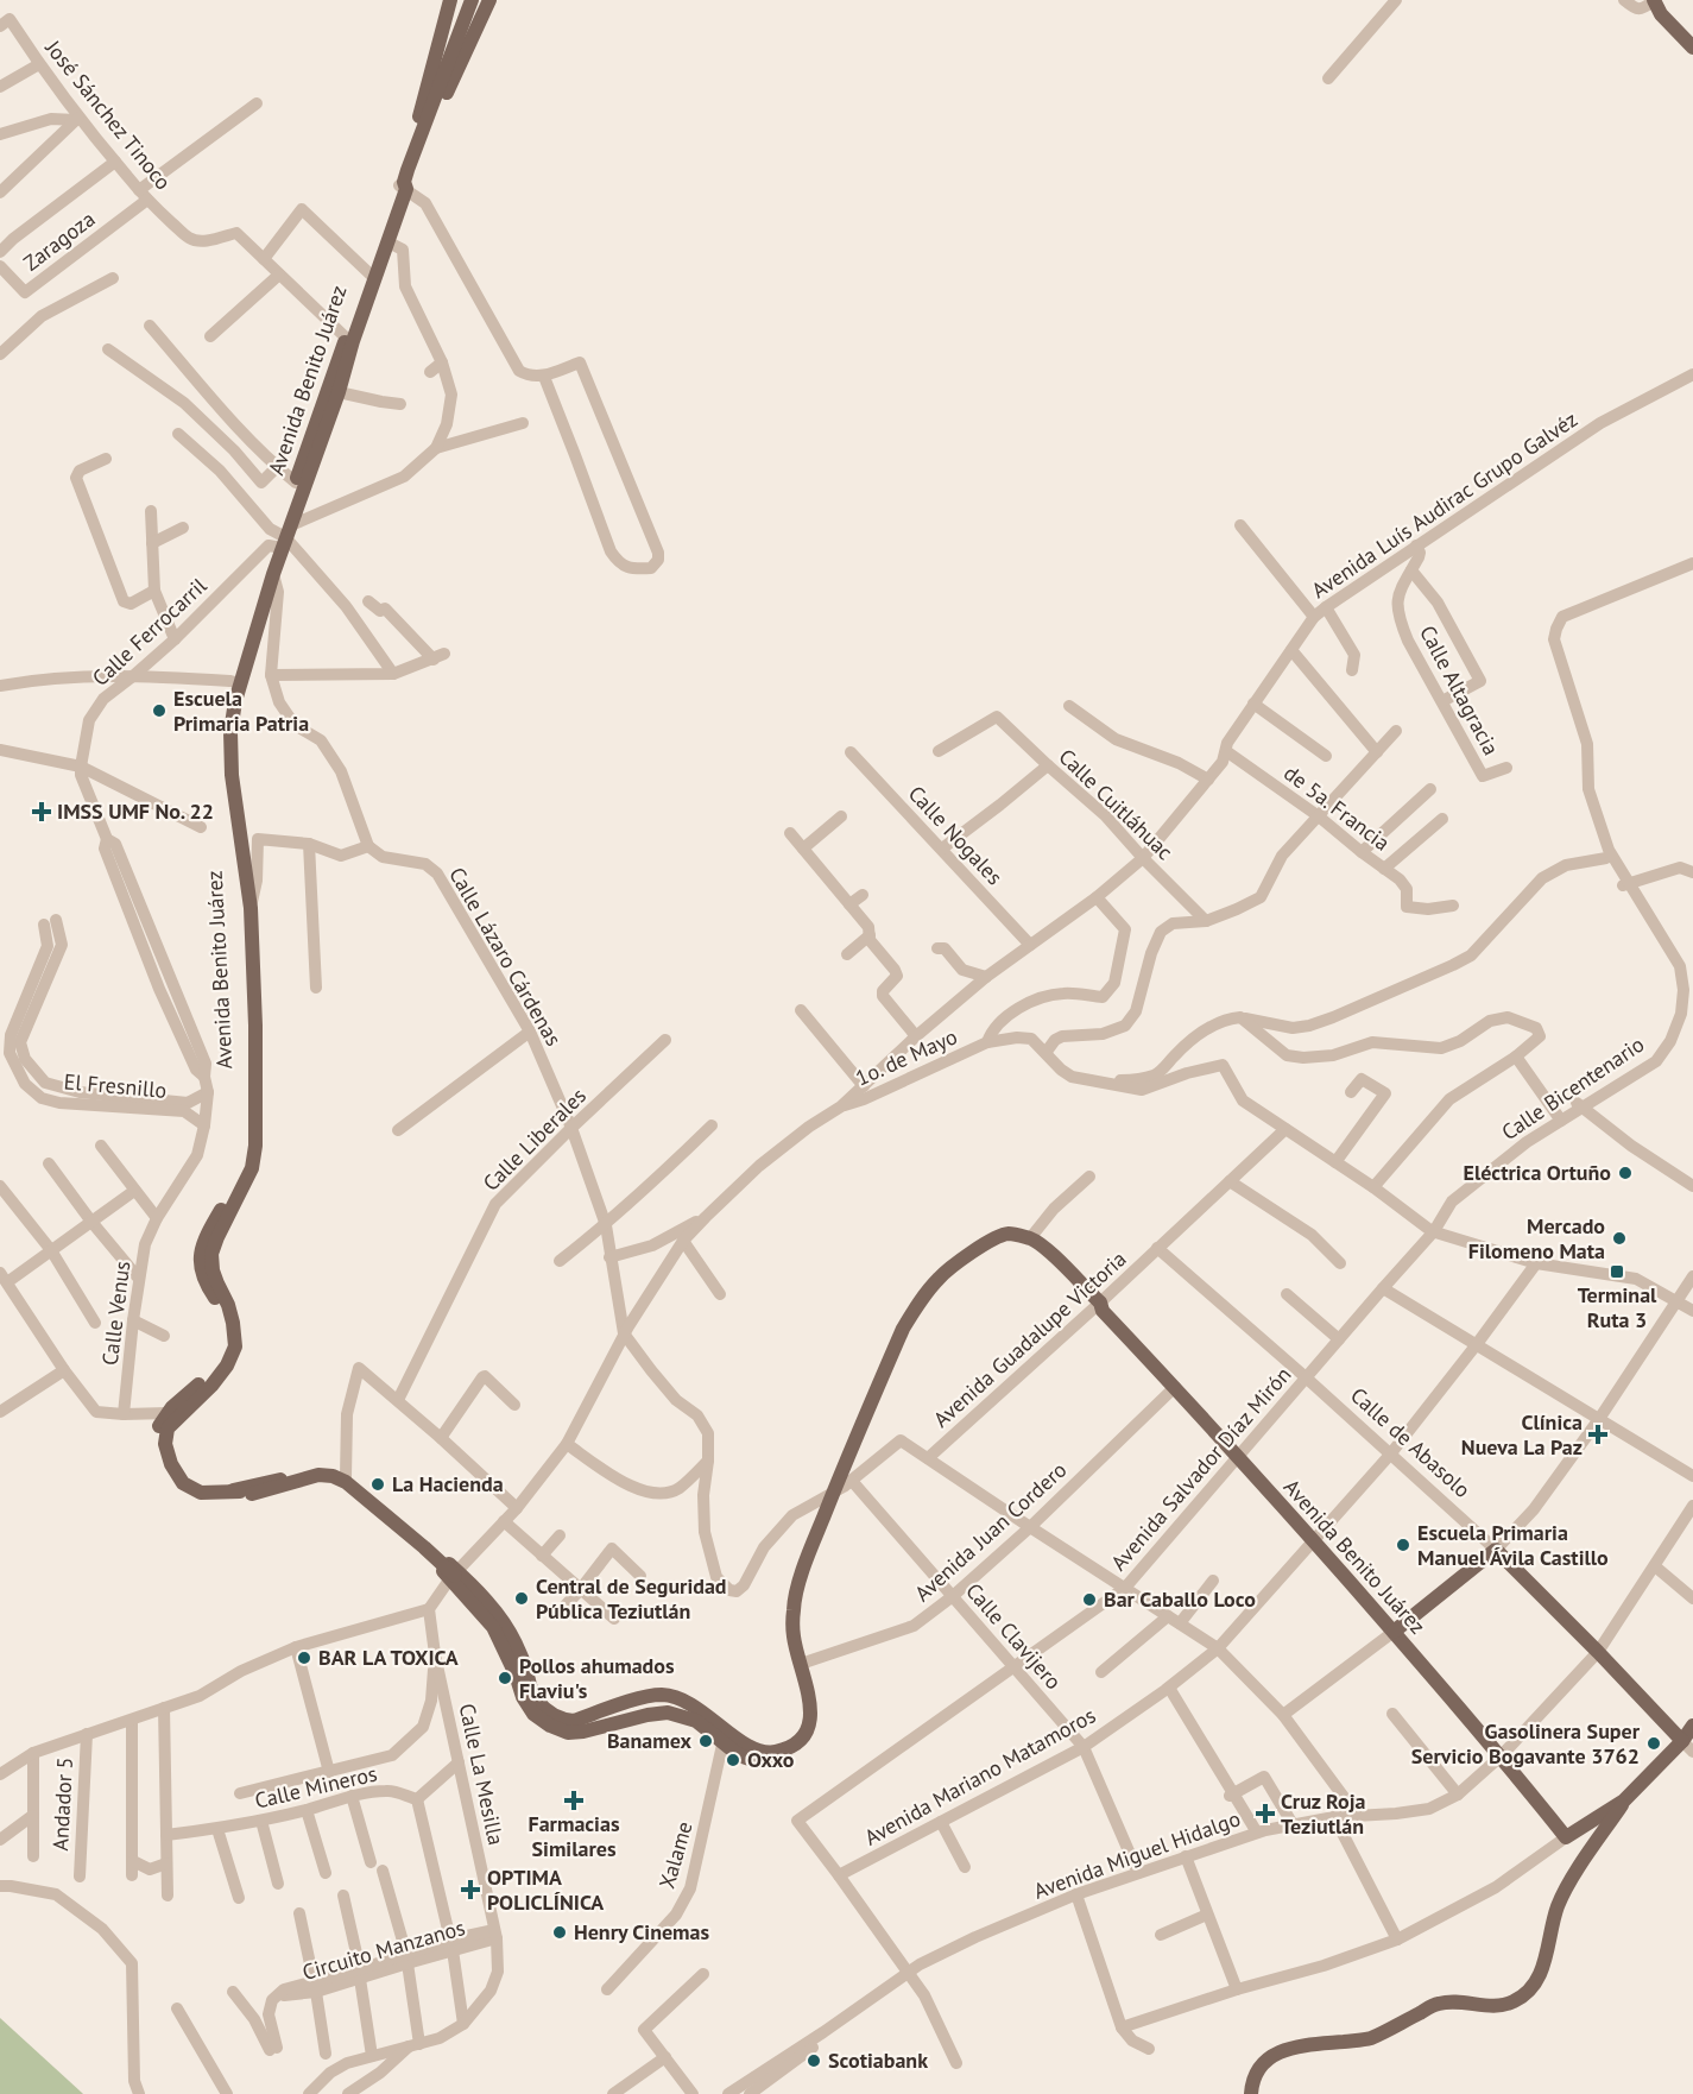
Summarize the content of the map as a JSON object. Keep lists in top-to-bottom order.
{
  "streets": {
    "main road": ["Avenida Benito Juárez", "Calle de Abasolo"],
    "street": [
      "José Sánchez Tinoco",
      "Zaragoza",
      "Avenida Luís Audirac Grupo Galvéz",
      "Calle Ferrocarril",
      "Calle Altagracia",
      "Calle Cuitláhuac",
      "de 5a. Francia",
      "Calle Nogales",
      "Calle Lázaro Cárdenas",
      "1o. de Mayo",
      "El Fresnillo",
      "Calle Bicentenario",
      "Calle Liberales",
      "Calle Venus",
      "Avenida Guadalupe Victoria",
      "Avenida Salvador Díaz Mirón",
      "Avenida Juan Cordero",
      "Calle Clavijero",
      "Calle La Mesilla",
      "Avenida Mariano Matamoros",
      "Calle Mineros",
      "Andador 5",
      "Xalame",
      "Avenida Miguel Hidalgo",
      "Circuito Manzanos"
    ]
  },
  "crossings": [
    ["José Sánchez Tinoco", "Zaragoza"],
    ["Avenida Benito Juárez", "Calle Ferrocarril"],
    ["Avenida Benito Juárez", "Avenida Guadalupe Victoria"],
    ["Avenida Benito Juárez", "Avenida Salvador Díaz Mirón"],
    ["Avenida Benito Juárez", "Avenida Juan Cordero"],
    ["Avenida Benito Juárez", "Avenida Mariano Matamoros"],
    ["Avenida Benito Juárez", "Avenida Miguel Hidalgo"],
    ["Avenida Luís Audirac Grupo Galvéz", "Calle Altagracia"],
    ["Avenida Luís Audirac Grupo Galvéz", "Calle Cuitláhuac"],
    ["Avenida Luís Audirac Grupo Galvéz", "de 5a. Francia"],
    ["Avenida Luís Audirac Grupo Galvéz", "Calle Nogales"],
    ["Avenida Luís Audirac Grupo Galvéz", "1o. de Mayo"],
    ["Calle Ferrocarril", "Calle Venus"],
    ["Calle Lázaro Cárdenas", "Calle Liberales"],
    ["El Fresnillo", "Calle Venus"],
    ["Calle Bicentenario", "Avenida Salvador Díaz Mirón"],
    ["Avenida Guadalupe Victoria", "Calle de Abasolo"],
    ["Calle de Abasolo", "Avenida Salvador Díaz Mirón"],
    ["Calle de Abasolo", "Avenida Mariano Matamoros"],
    ["Calle de Abasolo", "Avenida Miguel Hidalgo"],
    ["Avenida Salvador Díaz Mirón", "Calle Clavijero"],
    ["Avenida Salvador Díaz Mirón", "Avenida Mariano Matamoros"],
    ["Avenida Juan Cordero", "Calle Clavijero"],
    ["Calle Clavijero", "Avenida Mariano Matamoros"],
    ["Calle Clavijero", "Avenida Miguel Hidalgo"],
    ["Calle La Mesilla", "Circuito Manzanos"]
  ],
  "places": {
    "other": [
      "Escuela Primaria Patria",
      "Eléctrica Ortuño",
      "Mercado Filomeno Mata",
      "La Hacienda",
      "Escuela Primaria Manuel Ávila Castillo",
      "Central de Seguridad Pública Teziutlán",
      "Bar Caballo Loco",
      "BAR LA TOXICA",
      "Pollos ahumados Flaviu's",
      "Banamex",
      "Gasolinera Super Servicio Bogavante 3762",
      "Oxxo",
      "Henry Cinemas",
      "Scotiabank"
    ],
    "health": [
      "IMSS UMF No. 22",
      "Clínica Nueva La Paz",
      "Farmacias Similares",
      "Cruz Roja Teziutlán",
      "OPTIMA POLICLÍNICA"
    ],
    "transit": ["Terminal Ruta 3"]
  }
}
